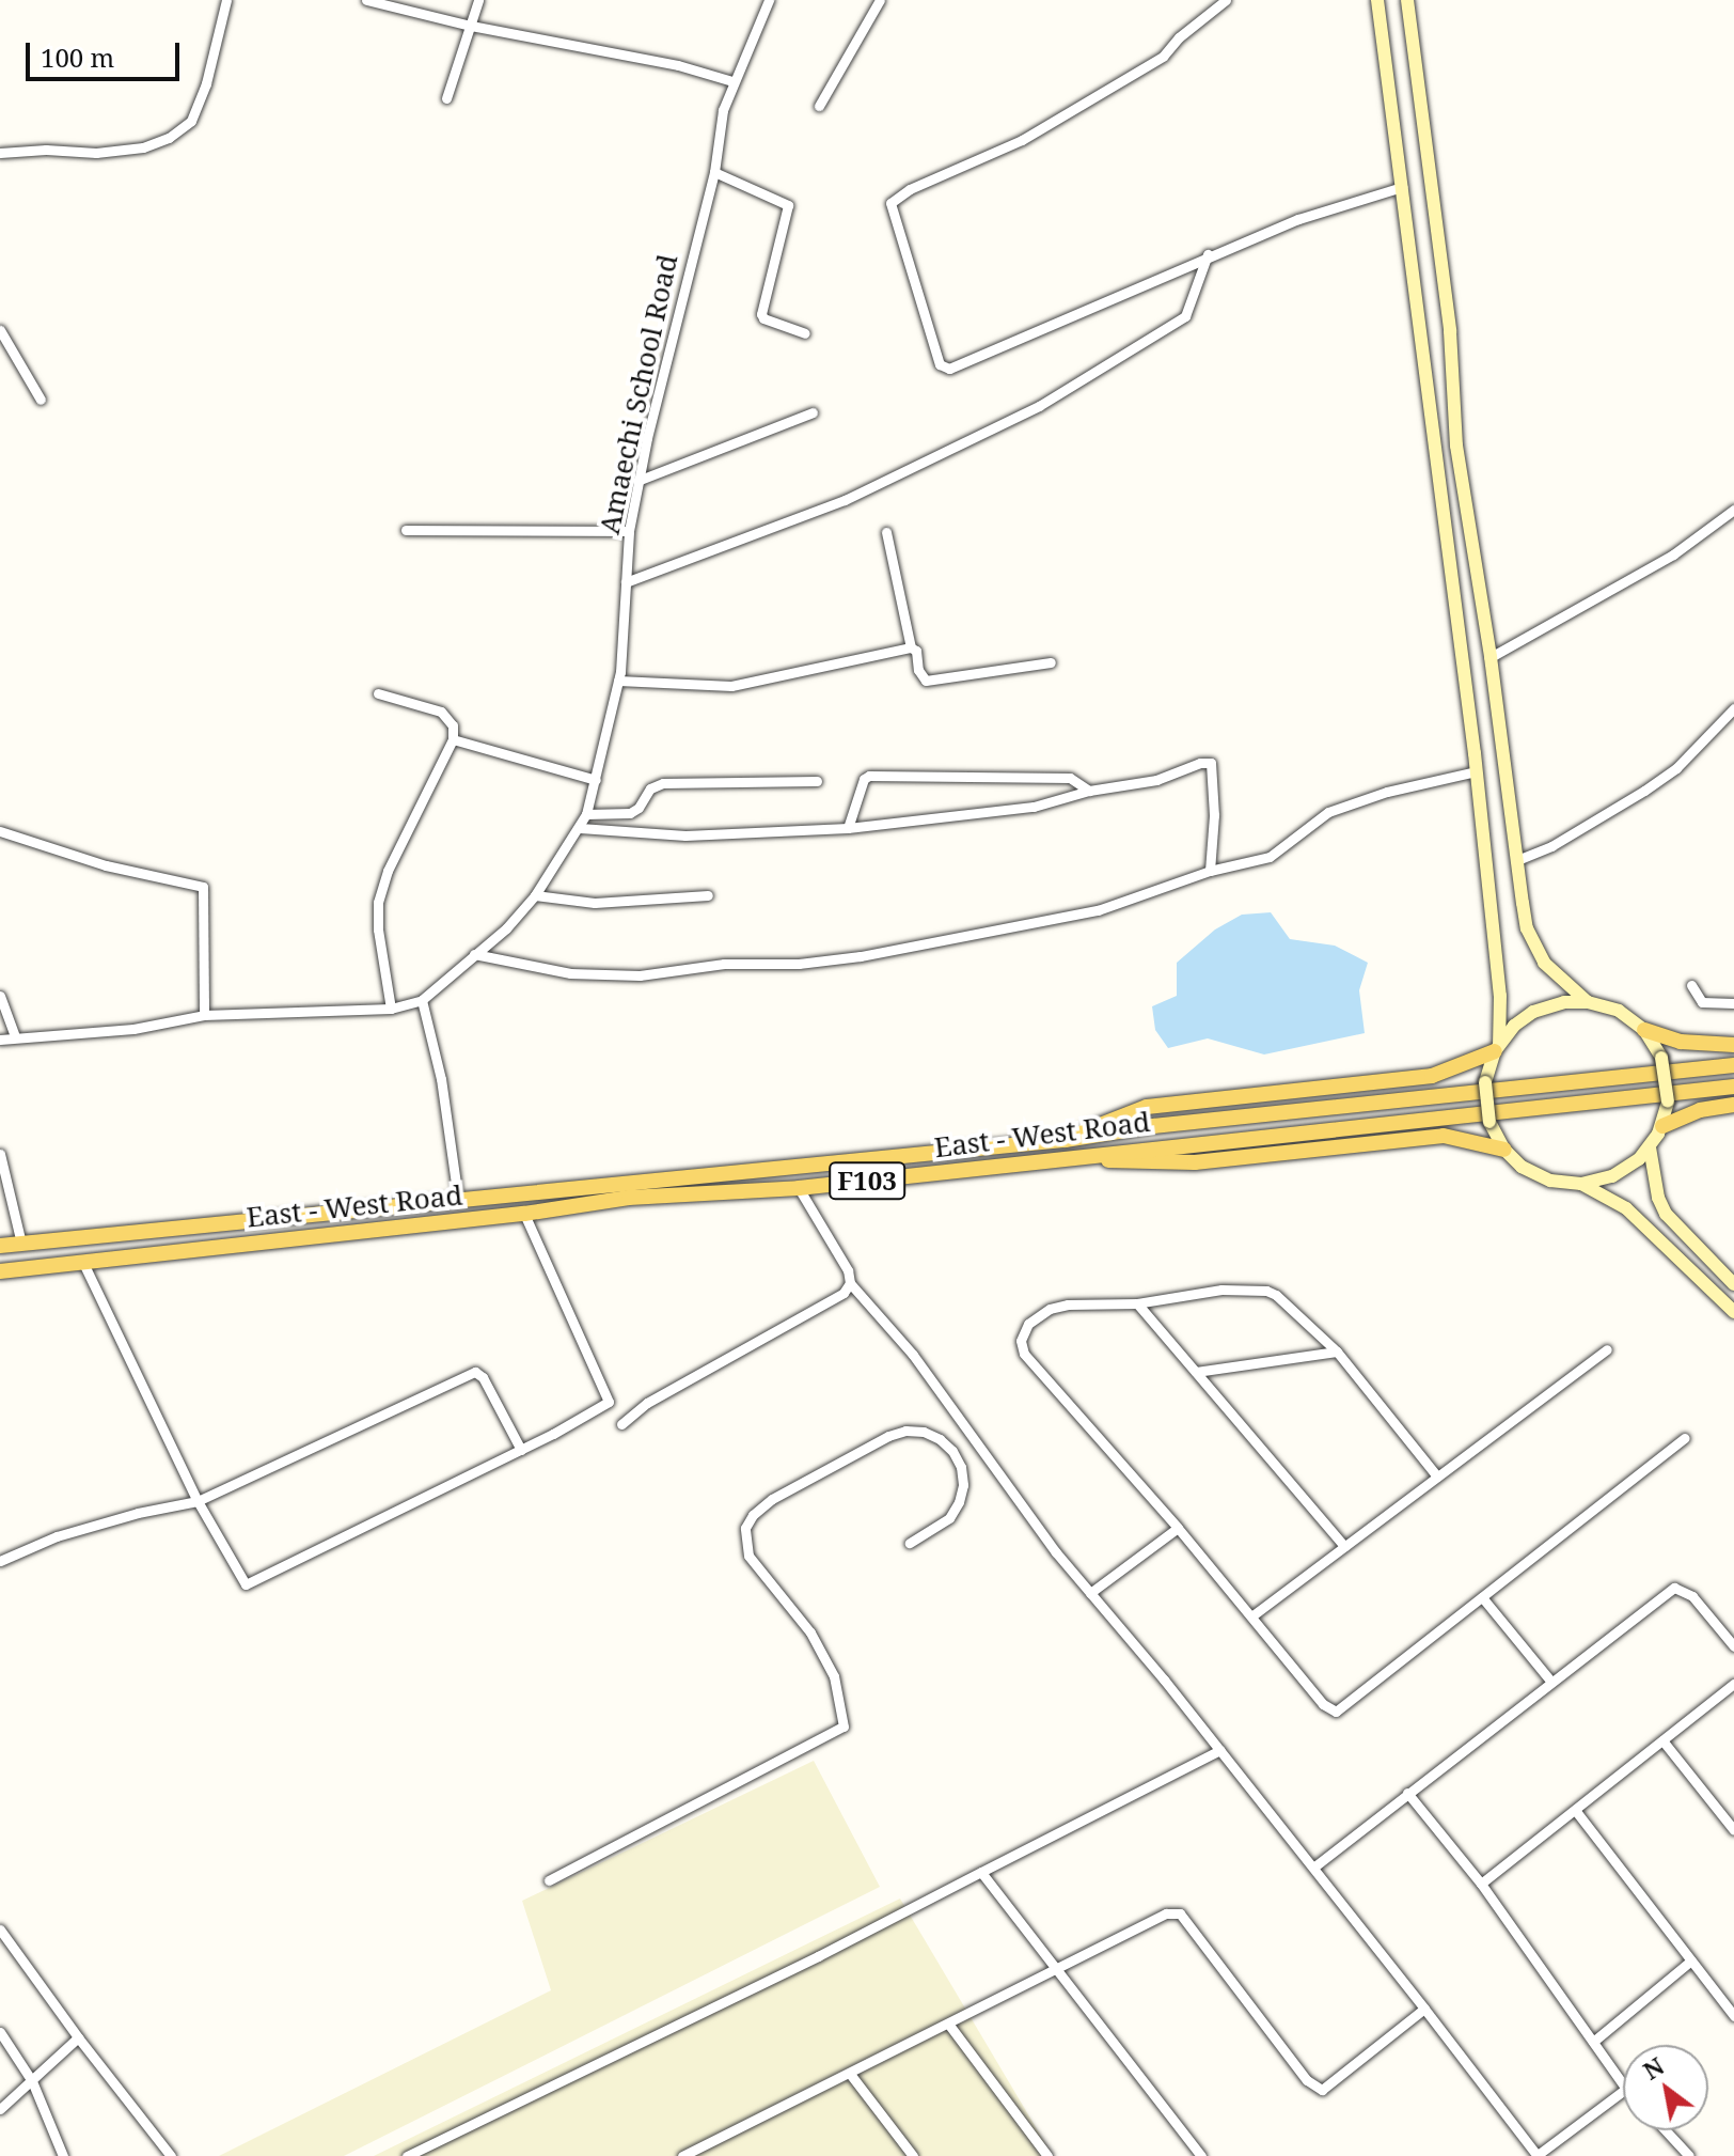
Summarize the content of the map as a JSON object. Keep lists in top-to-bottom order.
{
  "streets": {
    "main road": ["East - West Road", "F103"],
    "street": ["Amaechi School Road"]
  },
  "scale_bar": "100 m",
  "north": "top left"
}
